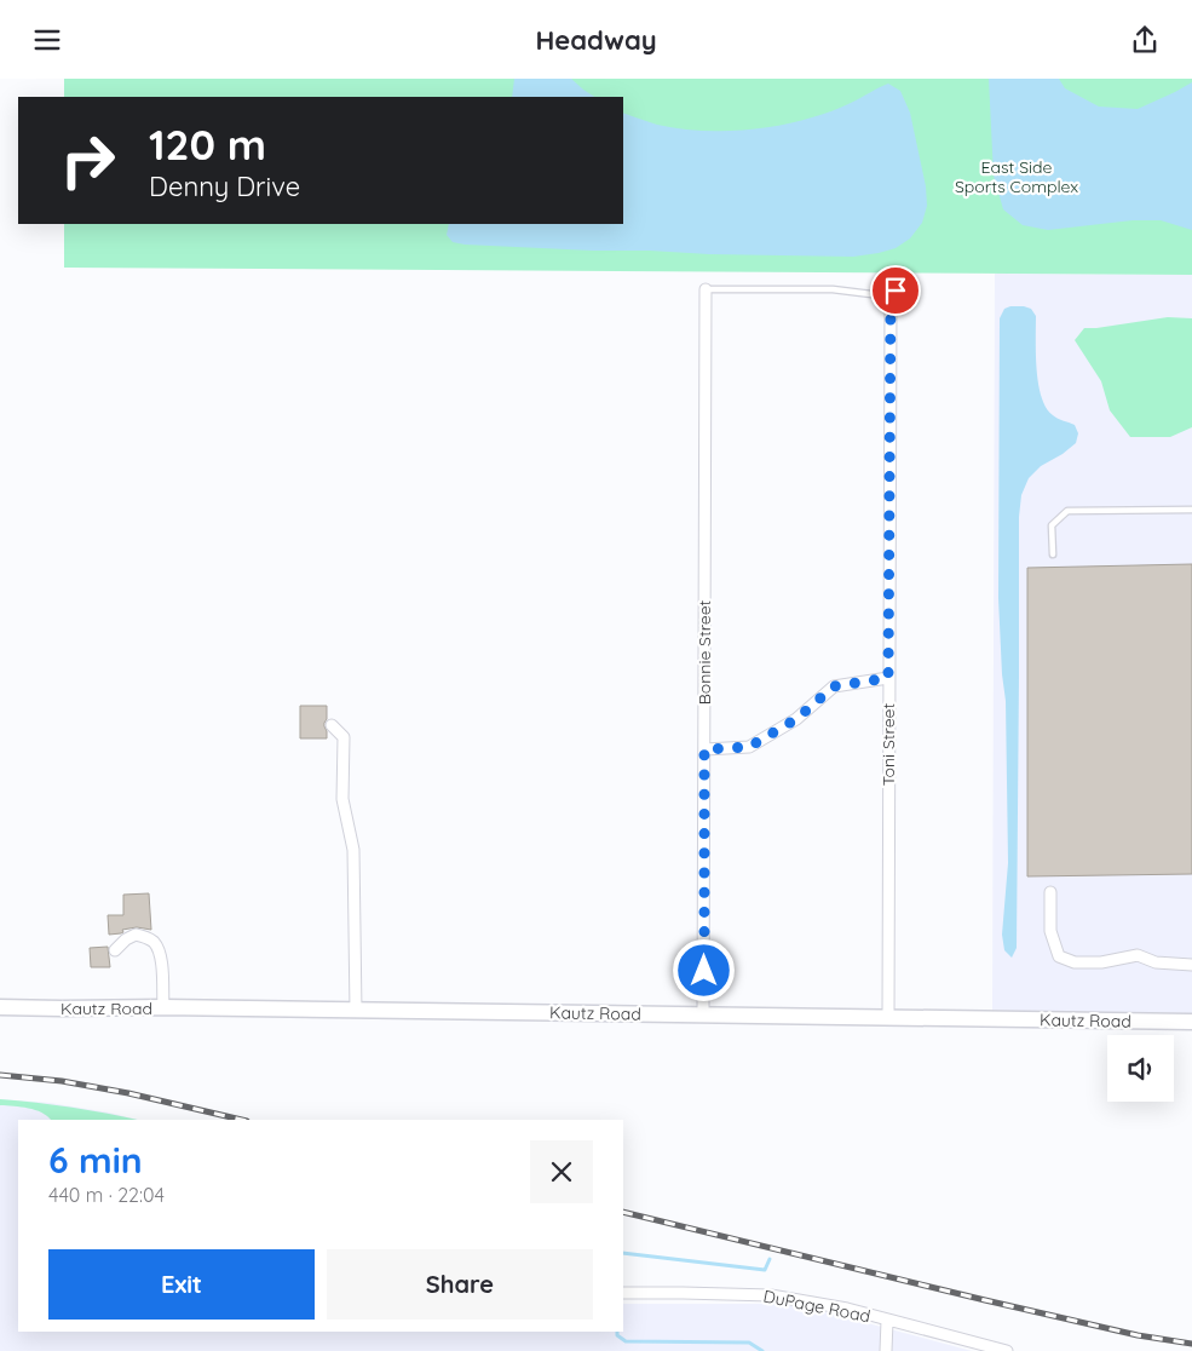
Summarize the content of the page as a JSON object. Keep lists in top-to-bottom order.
{
  "streets": {
    "street": [
      "Bonnie Street",
      "Toni Street",
      "Kautz Road",
      "DuPage Road"
    ]
  },
  "crossings": [
    ["Bonnie Street", "Kautz Road"],
    ["Toni Street", "Kautz Road"]
  ],
  "parks": ["East Side Sports Complex"],
  "page": {
    "header": "Headway",
    "turn": ["120 m", "Denny Drive"],
    "heading": ["6 min", "440 m · 22:04"],
    "buttons": ["Exit", "Share"]
  }
}
